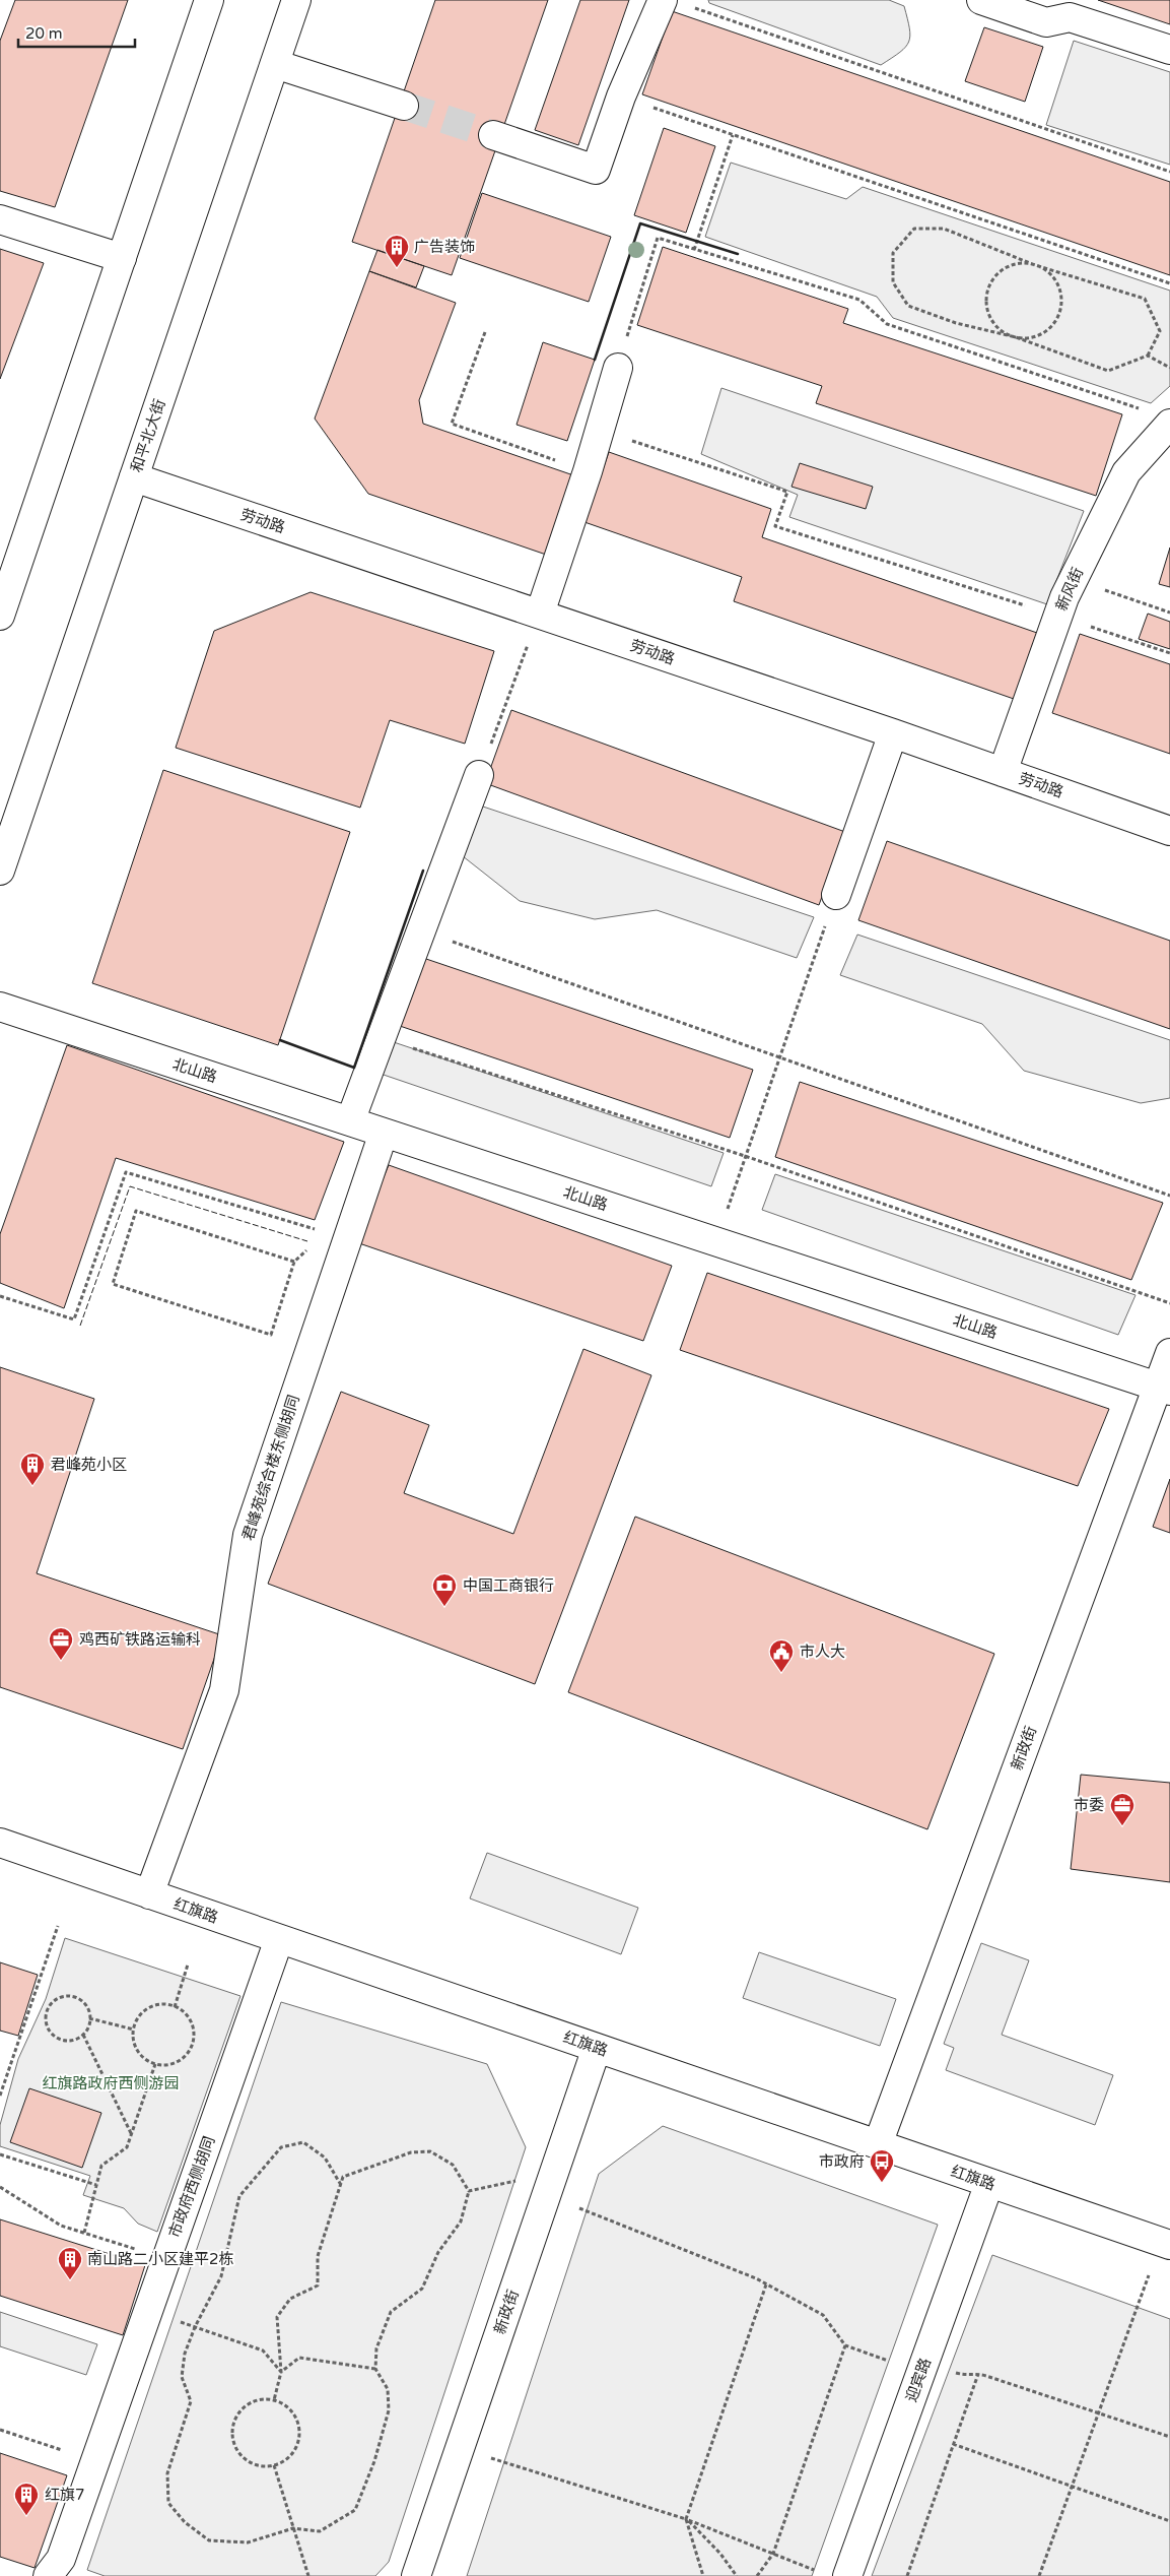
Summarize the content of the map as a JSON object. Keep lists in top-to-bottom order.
{
  "streets": {
    "street": [
      "和平北大街",
      "劳动路",
      "新风街",
      "北山路",
      "君峰苑综合楼东侧胡同",
      "新政街",
      "红旗路",
      "市政府西侧胡同",
      "迎宾路"
    ]
  },
  "crossings": [
    ["和平北大街", "劳动路"],
    ["劳动路", "新风街"],
    ["北山路", "君峰苑综合楼东侧胡同"],
    ["北山路", "新政街"],
    ["君峰苑综合楼东侧胡同", "红旗路"],
    ["新政街", "红旗路"],
    ["红旗路", "市政府西侧胡同"],
    ["红旗路", "迎宾路"]
  ],
  "parks": ["红旗路政府西侧游园"],
  "places": {
    "building": [
      "广告装饰",
      "君峰苑小区",
      "南山路二小区建平2栋",
      "红旗7"
    ],
    "bank": ["中国工商银行"],
    "office": ["鸡西矿铁路运输科", "市委"],
    "public building": ["市人大"],
    "bus stop": ["市政府"]
  },
  "scale_bar": "20 m"
}
